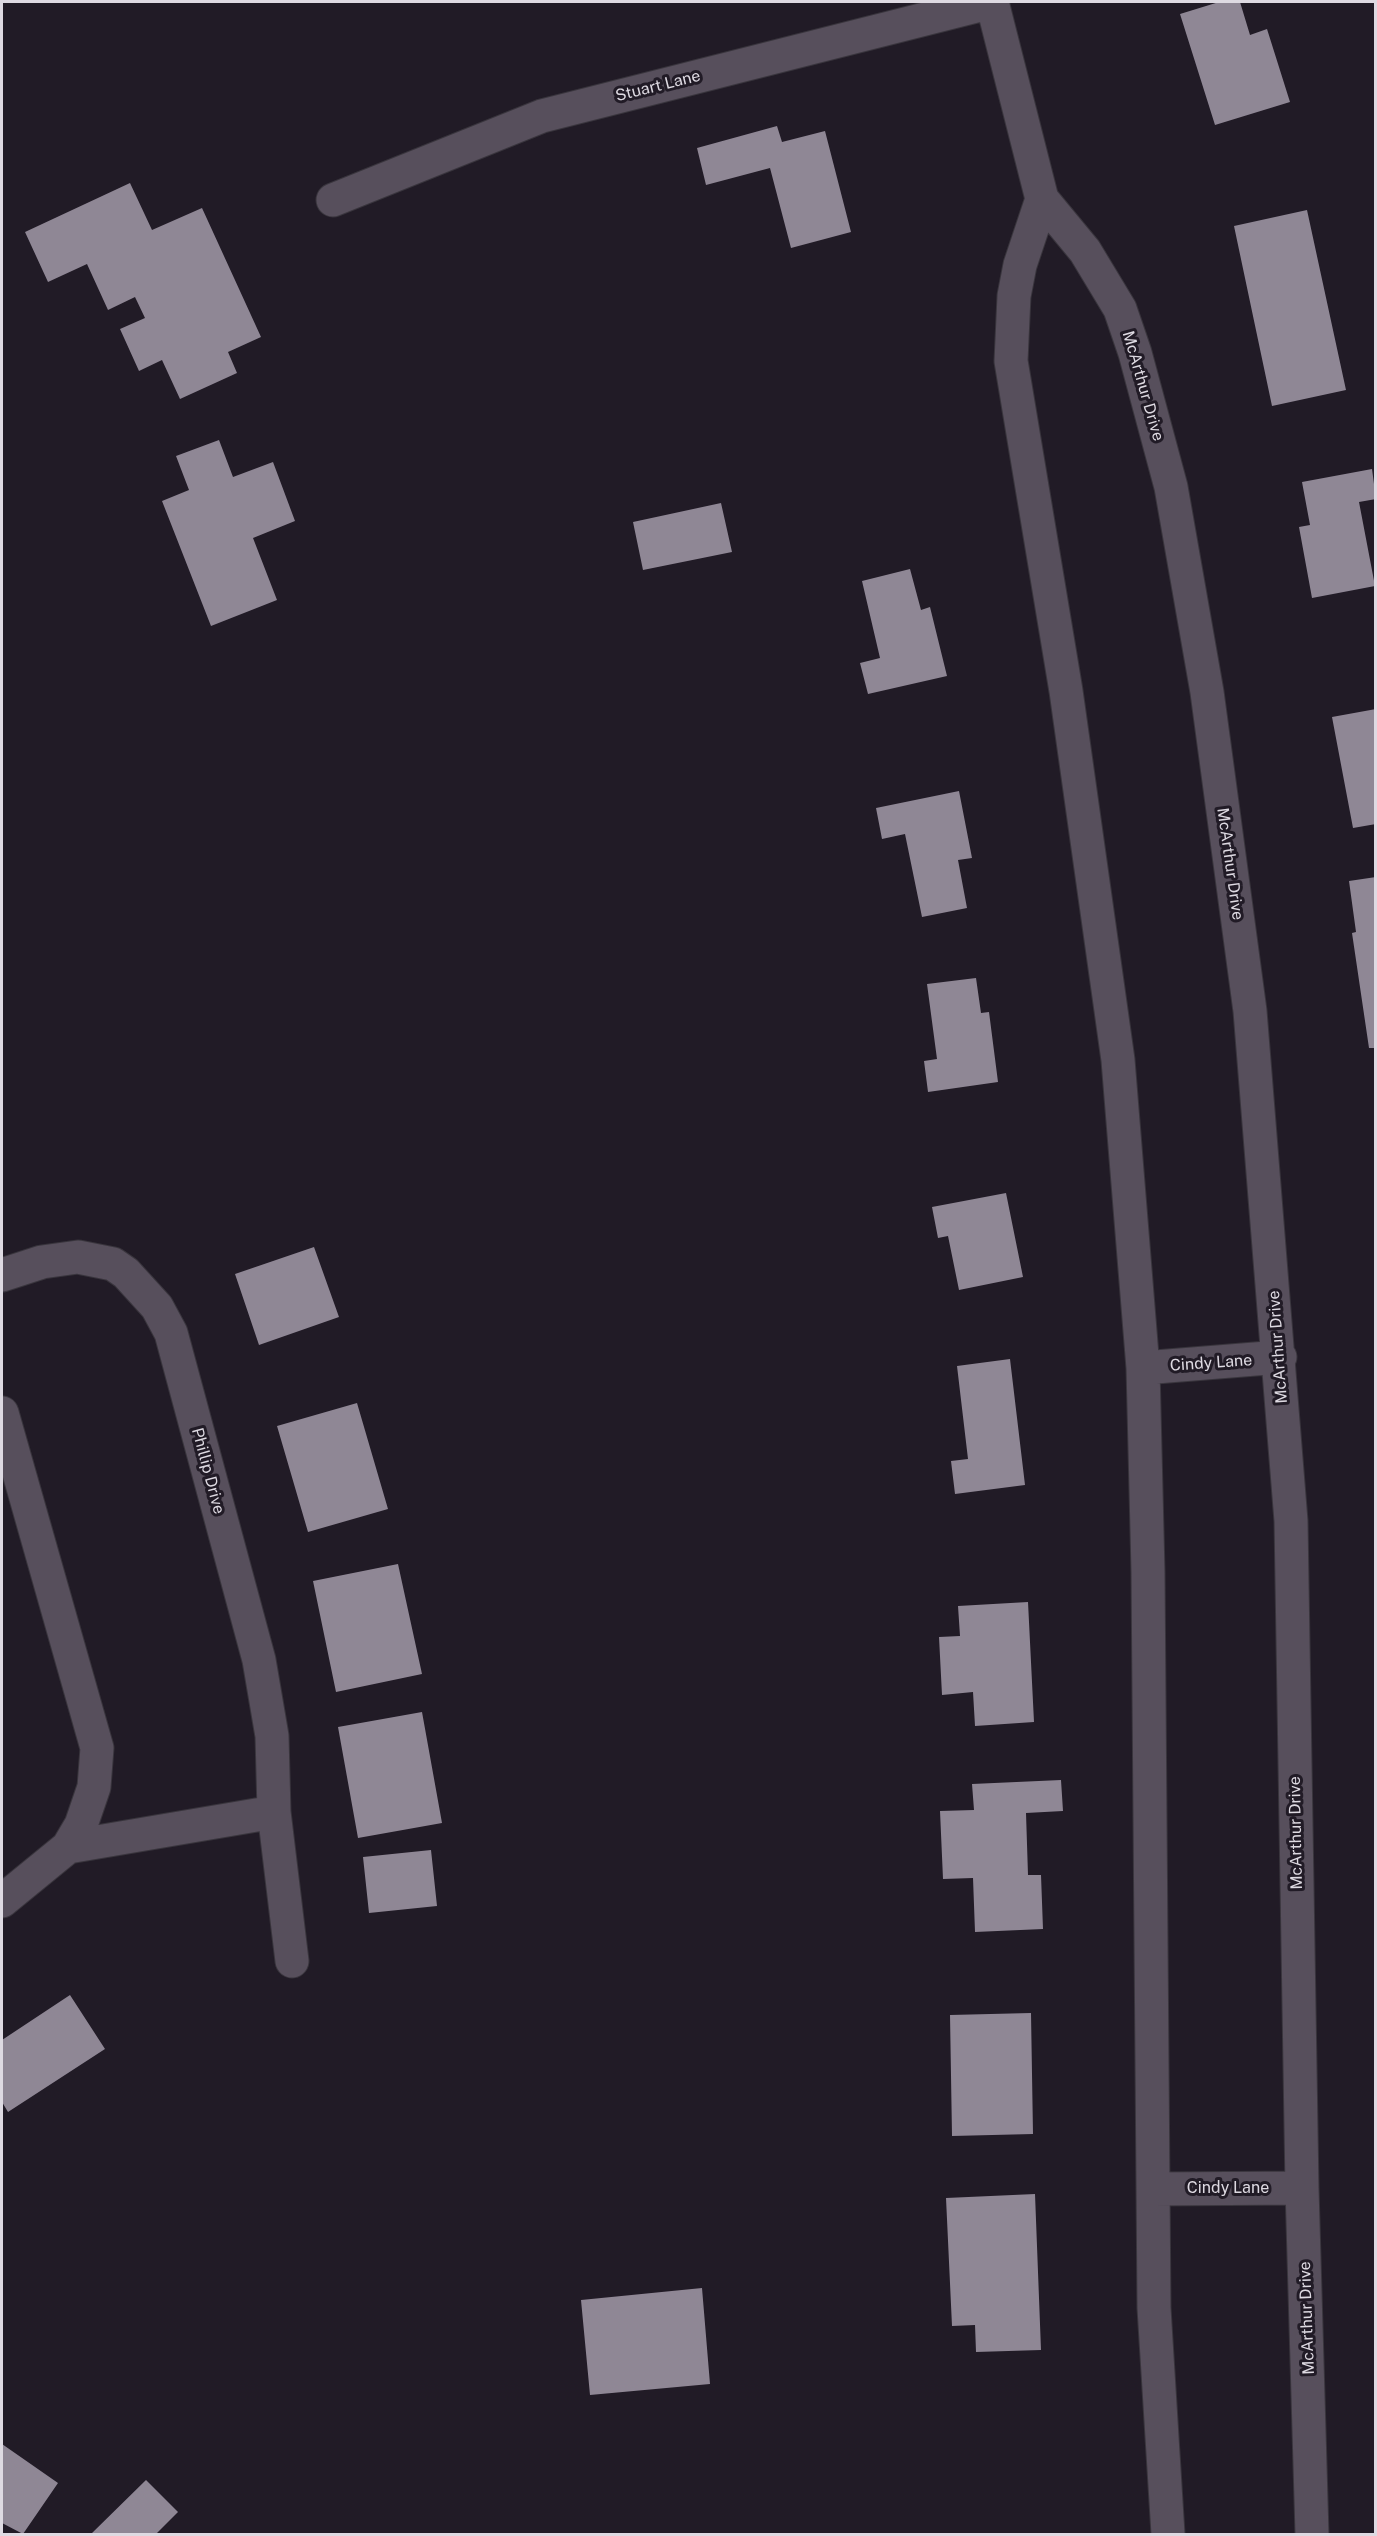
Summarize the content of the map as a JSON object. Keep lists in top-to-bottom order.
{
  "streets": {
    "street": [
      "Stuart Lane",
      "McArthur Drive",
      "Cindy Lane",
      "Phillip Drive"
    ]
  },
  "crossings": [
    ["Stuart Lane", "McArthur Drive"],
    ["McArthur Drive", "Cindy Lane"]
  ]
}
